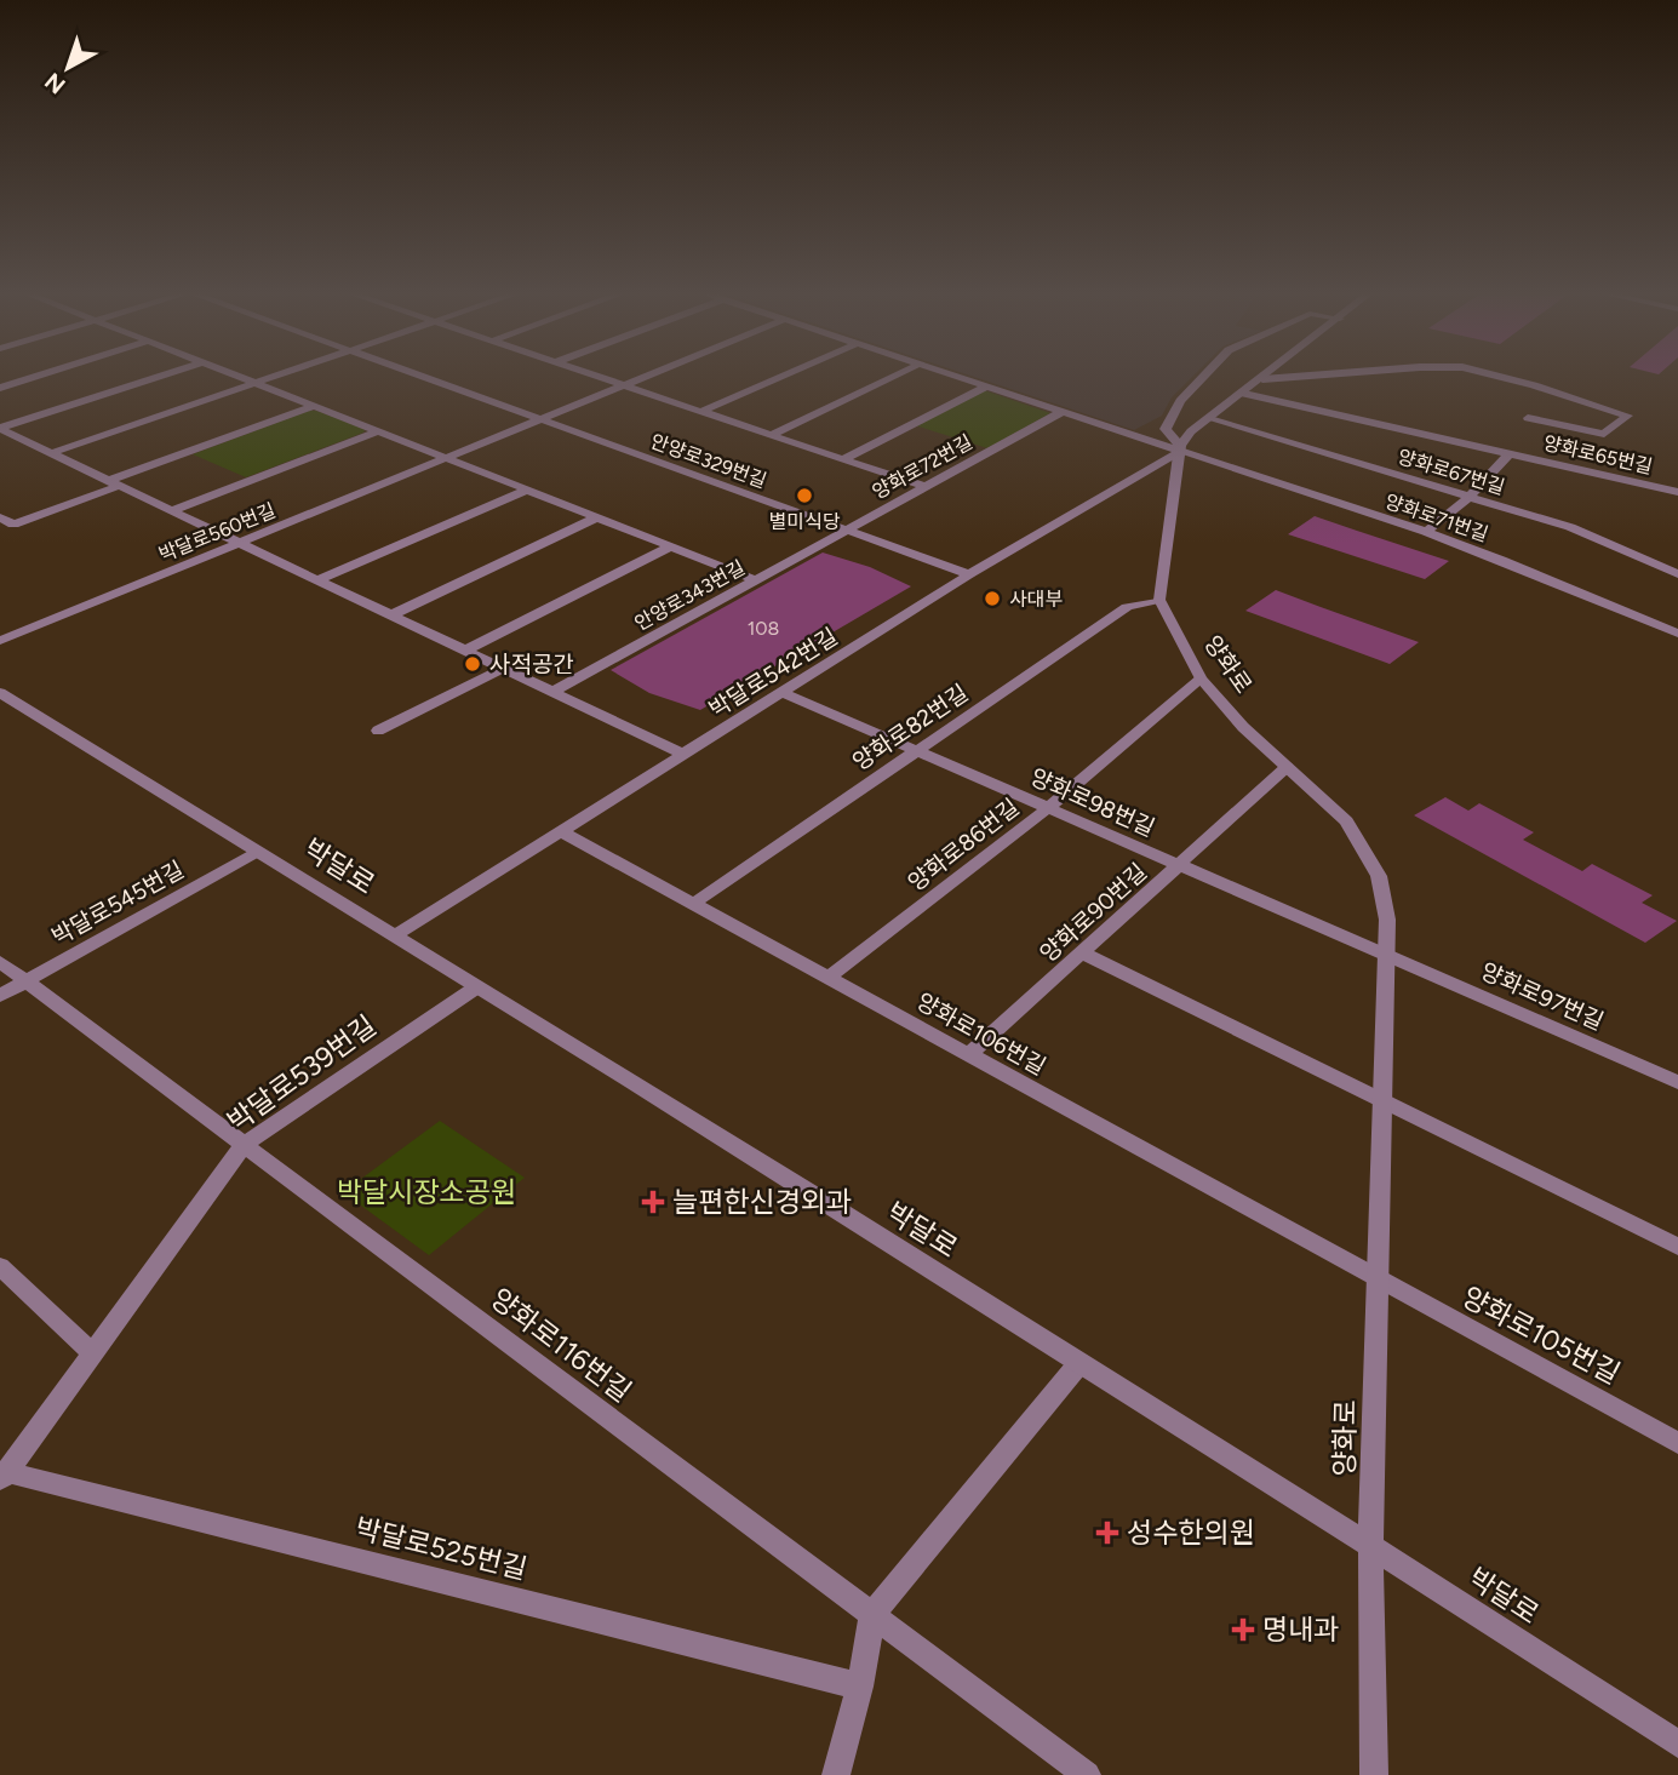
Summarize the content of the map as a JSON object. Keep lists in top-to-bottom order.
{
  "streets": {
    "street": [
      "양화로65번길",
      "안양로329번길",
      "양화로72번길",
      "양화로67번길",
      "양화로71번길",
      "박달로560번길",
      "안양로343번길",
      "양화로",
      "박달로542번길",
      "양화로82번길",
      "양화로98번길",
      "양화로86번길",
      "박달로",
      "박달로545번길",
      "양화로90번길",
      "양화로97번길",
      "양화로106번길",
      "박달로539번길",
      "양화로105번길",
      "양화로116번길",
      "박달로525번길"
    ]
  },
  "crossings": [
    ["양화로65번길", "양화로67번길"],
    ["양화로65번길", "양화로71번길"],
    ["안양로329번길", "양화로72번길"],
    ["안양로329번길", "박달로560번길"],
    ["안양로329번길", "안양로343번길"],
    ["안양로329번길", "박달로542번길"],
    ["양화로72번길", "안양로343번길"],
    ["양화로71번길", "박달로542번길"],
    ["양화로", "양화로82번길"],
    ["양화로", "양화로98번길"],
    ["양화로", "양화로86번길"],
    ["양화로", "박달로"],
    ["양화로", "양화로90번길"],
    ["양화로", "양화로97번길"],
    ["양화로", "양화로106번길"],
    ["양화로", "양화로105번길"],
    ["박달로542번길", "양화로98번길"],
    ["박달로542번길", "박달로"],
    ["박달로542번길", "양화로106번길"],
    ["양화로82번길", "양화로98번길"],
    ["양화로82번길", "양화로106번길"],
    ["양화로98번길", "양화로86번길"],
    ["양화로98번길", "양화로90번길"],
    ["양화로98번길", "양화로97번길"],
    ["양화로86번길", "양화로106번길"],
    ["박달로", "박달로545번길"],
    ["박달로", "박달로539번길"],
    ["박달로545번길", "양화로116번길"],
    ["양화로90번길", "양화로106번길"],
    ["양화로106번길", "양화로105번길"],
    ["박달로539번길", "양화로116번길"],
    ["박달로539번길", "박달로525번길"]
  ],
  "parks": ["박달시장소공원"],
  "places": {
    "other": ["별미식당", "사대부", "사적공간"],
    "health": ["늘편한신경외과", "성수한의원", "명내과"]
  },
  "house_numbers": ["108"],
  "north": "bottom left"
}
